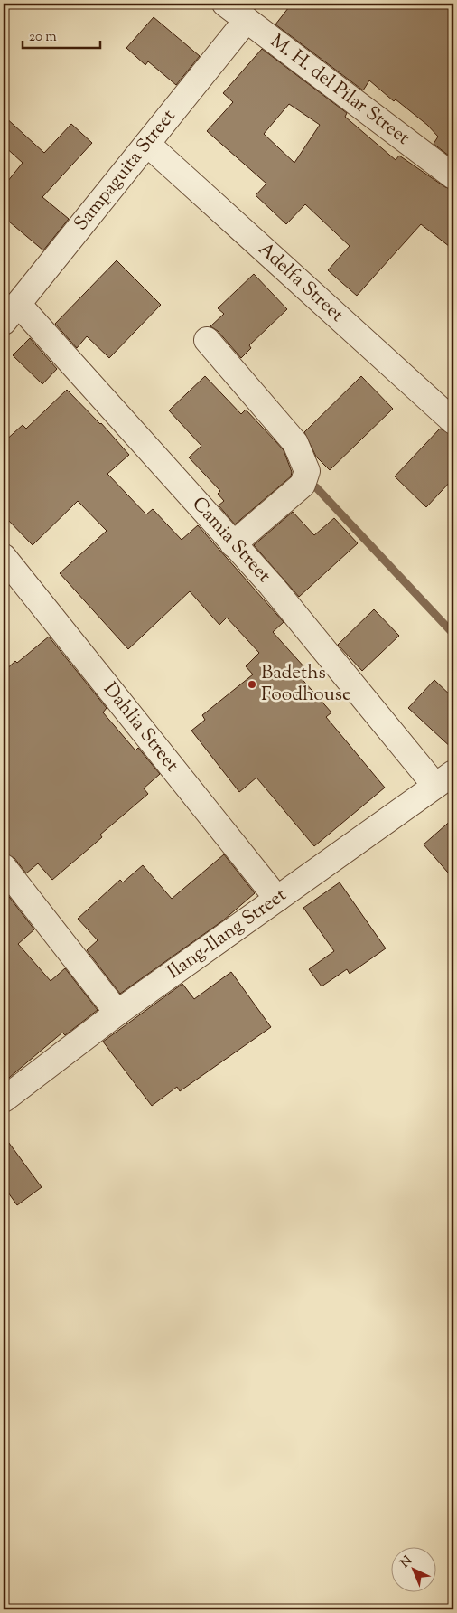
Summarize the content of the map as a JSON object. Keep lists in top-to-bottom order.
{
  "streets": {
    "street": [
      "M. H. del Pilar Street",
      "Sampaguita Street",
      "Adelfa Street",
      "Camia Street",
      "Dahlia Street",
      "Ilang-Ilang Street"
    ]
  },
  "crossings": [
    ["M. H. del Pilar Street", "Sampaguita Street"],
    ["Sampaguita Street", "Adelfa Street"],
    ["Sampaguita Street", "Camia Street"],
    ["Camia Street", "Ilang-Ilang Street"],
    ["Dahlia Street", "Ilang-Ilang Street"]
  ],
  "places": ["Badeths Foodhouse"],
  "scale_bar": "20 m",
  "north": "top left"
}
